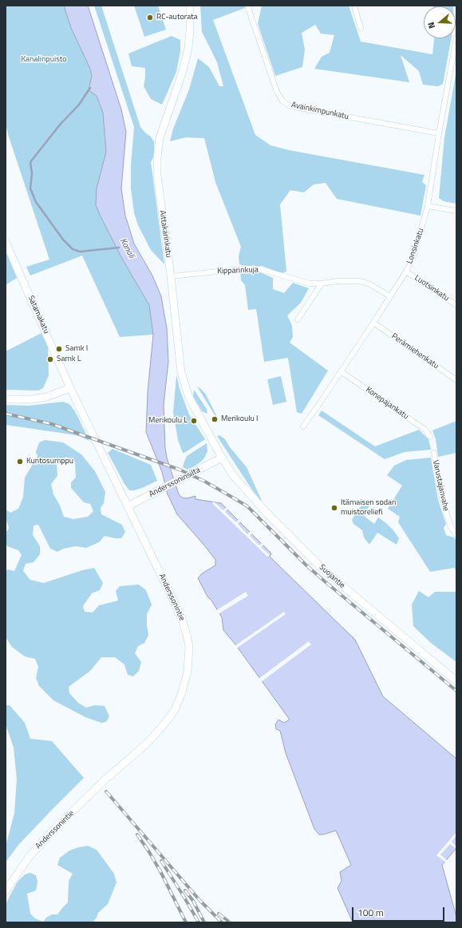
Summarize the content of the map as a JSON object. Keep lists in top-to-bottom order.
{
  "streets": {
    "main road": [
      "Aittakarinkatu",
      "Satamakatu",
      "Anderssoninsilta",
      "Suojantie",
      "Anderssonintie"
    ],
    "street": [
      "Avainkimpunkatu",
      "Lonsinkatu",
      "Kipparinkuja",
      "Luotsinkatu",
      "Perämiehenkatu",
      "Konepajankatu",
      "Varustajanvahe"
    ]
  },
  "crossings": [
    ["Avainkimpunkatu", "Lonsinkatu"],
    ["Aittakarinkatu", "Kipparinkuja"],
    ["Aittakarinkatu", "Anderssoninsilta"],
    ["Aittakarinkatu", "Suojantie"],
    ["Lonsinkatu", "Kipparinkuja"],
    ["Lonsinkatu", "Luotsinkatu"],
    ["Lonsinkatu", "Perämiehenkatu"],
    ["Lonsinkatu", "Konepajankatu"],
    ["Satamakatu", "Anderssonintie"],
    ["Anderssoninsilta", "Suojantie"],
    ["Anderssoninsilta", "Anderssonintie"]
  ],
  "water": ["Kanali"],
  "parks": ["Kanalinpuisto"],
  "places": [
    "RC-autorata",
    "Samk I",
    "Samk L",
    "Merikoulu I",
    "Merikoulu L",
    "Kuntosumppu",
    "Itämaisen sodan muistoreliefi"
  ],
  "scale_bar": "100 m",
  "north": "left"
}
